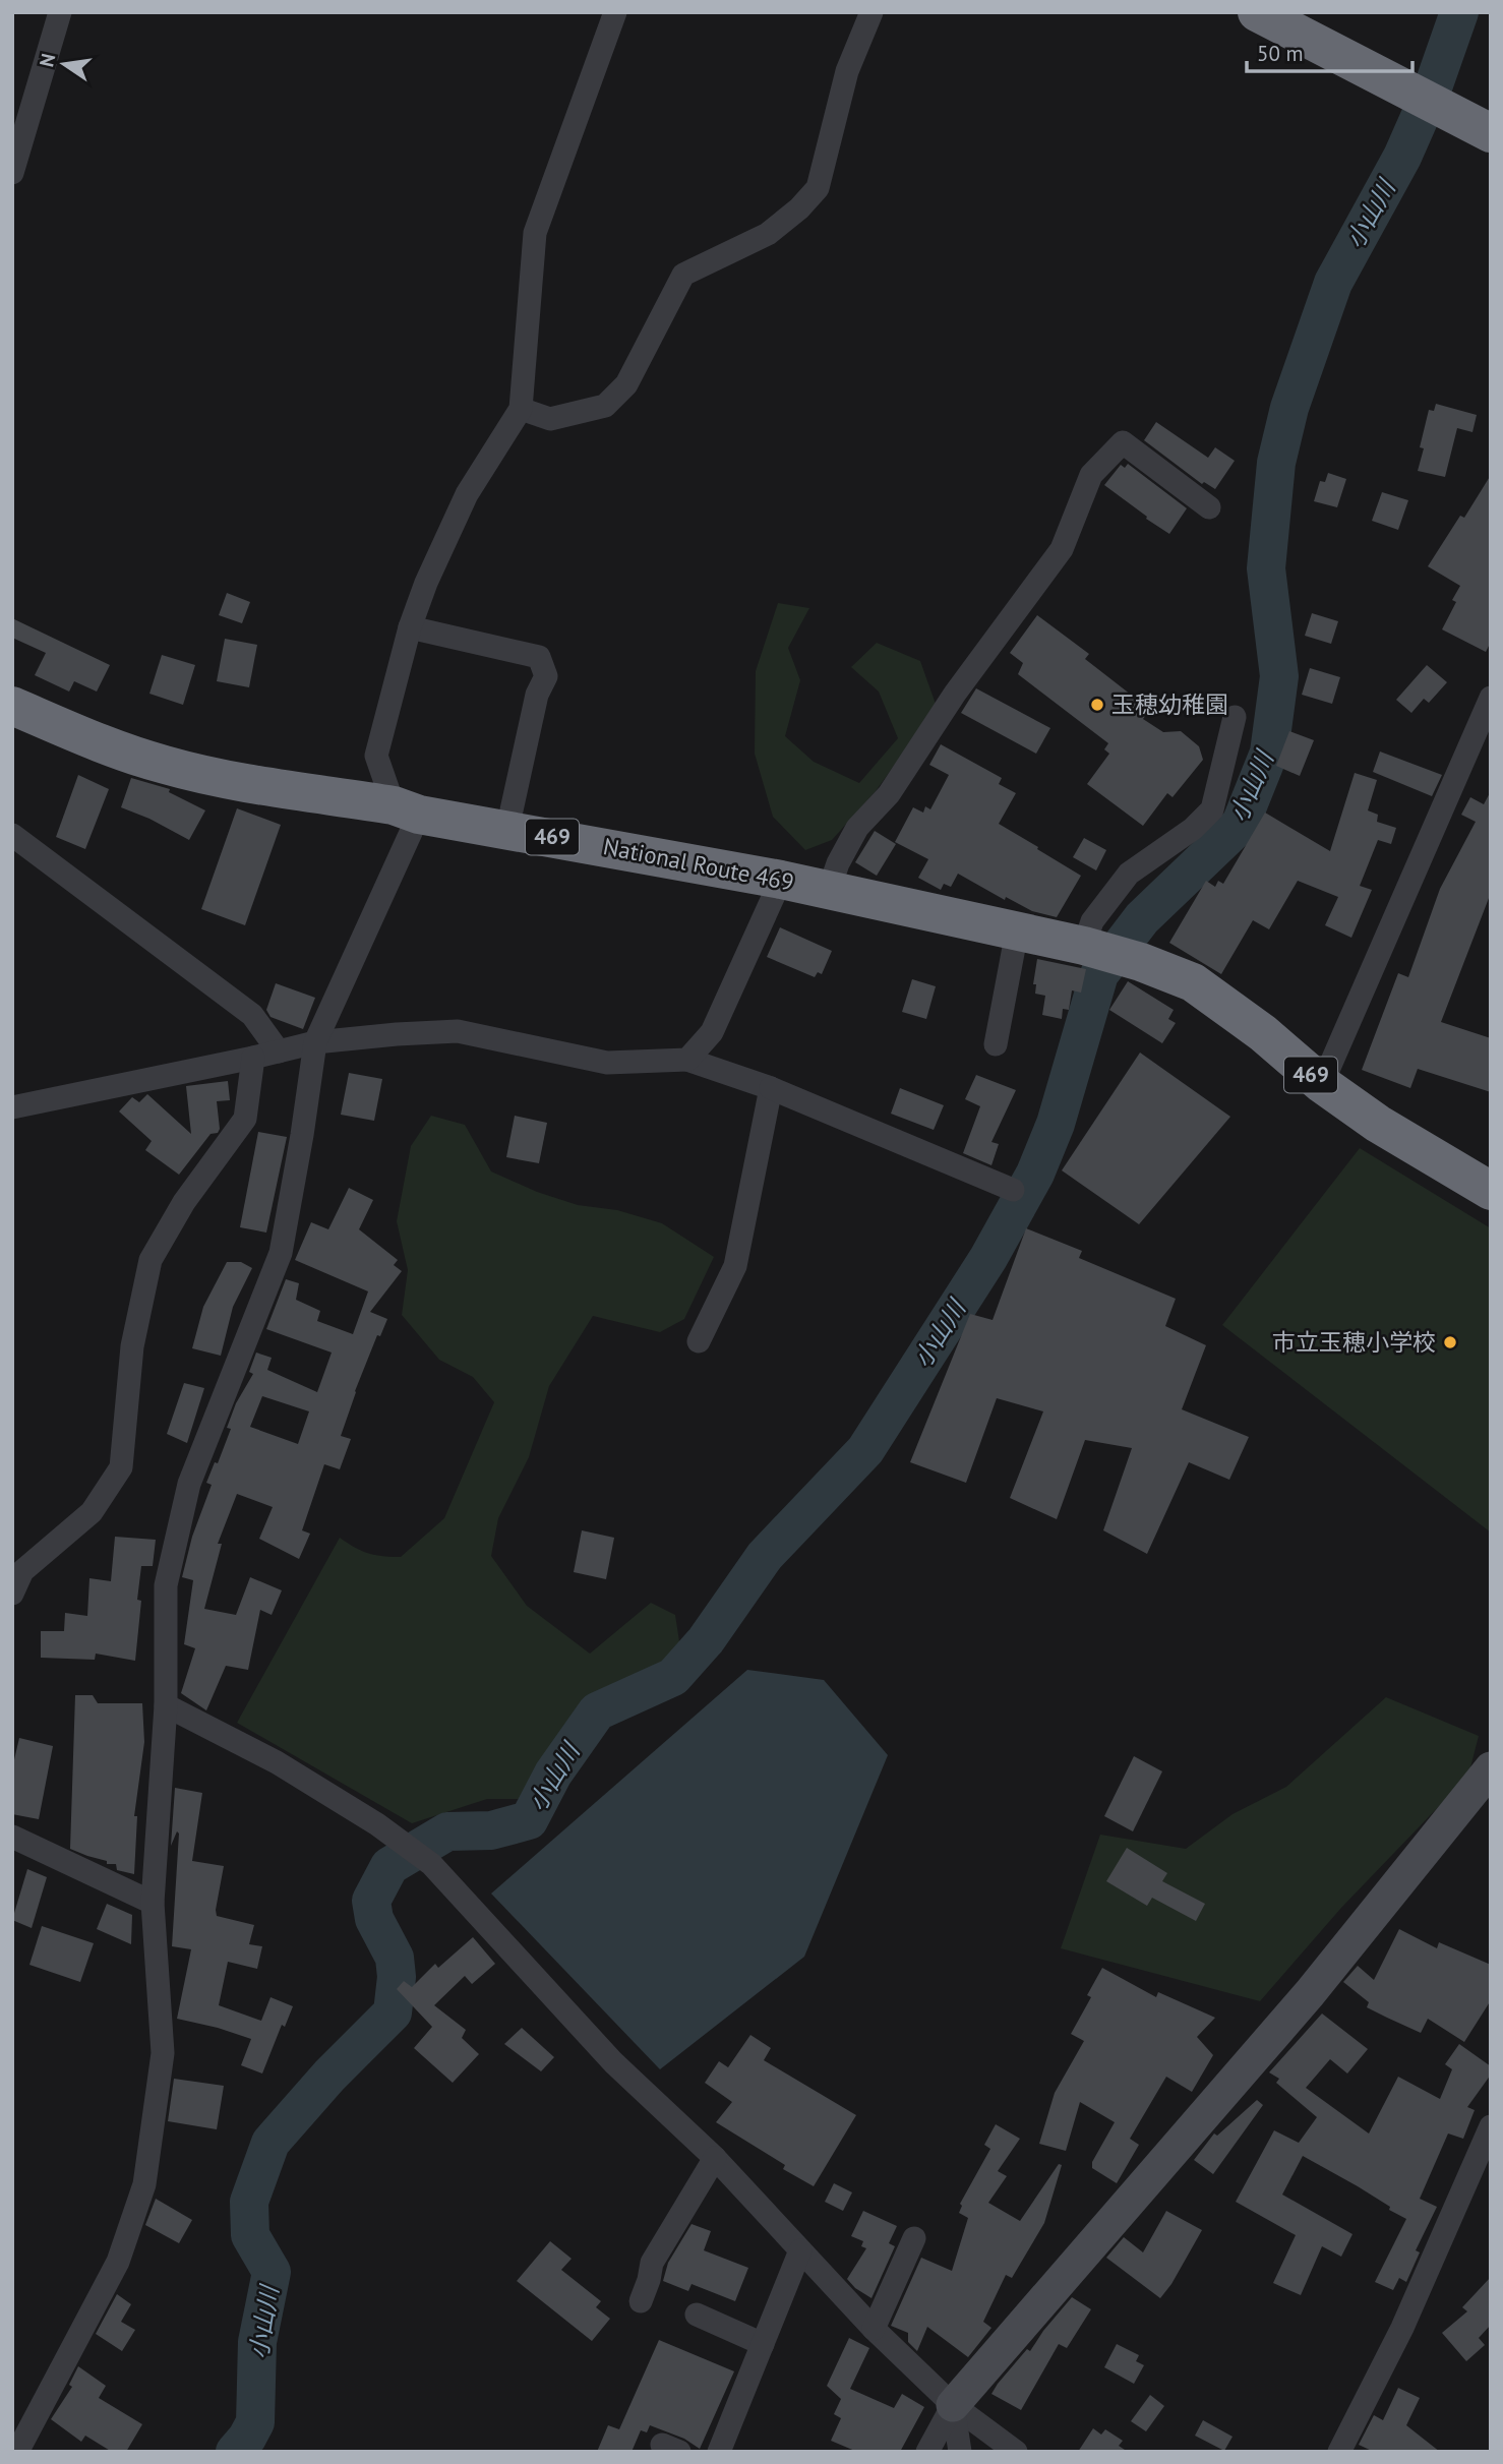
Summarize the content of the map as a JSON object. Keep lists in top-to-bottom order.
{
  "streets": {
    "highway": ["469", "National Route 469"]
  },
  "crossings": [
    ["469", "National Route 469"]
  ],
  "water": ["小山川"],
  "places": ["玉穂幼稚園", "市立玉穂小学校"],
  "scale_bar": "50 m",
  "north": "left"
}
